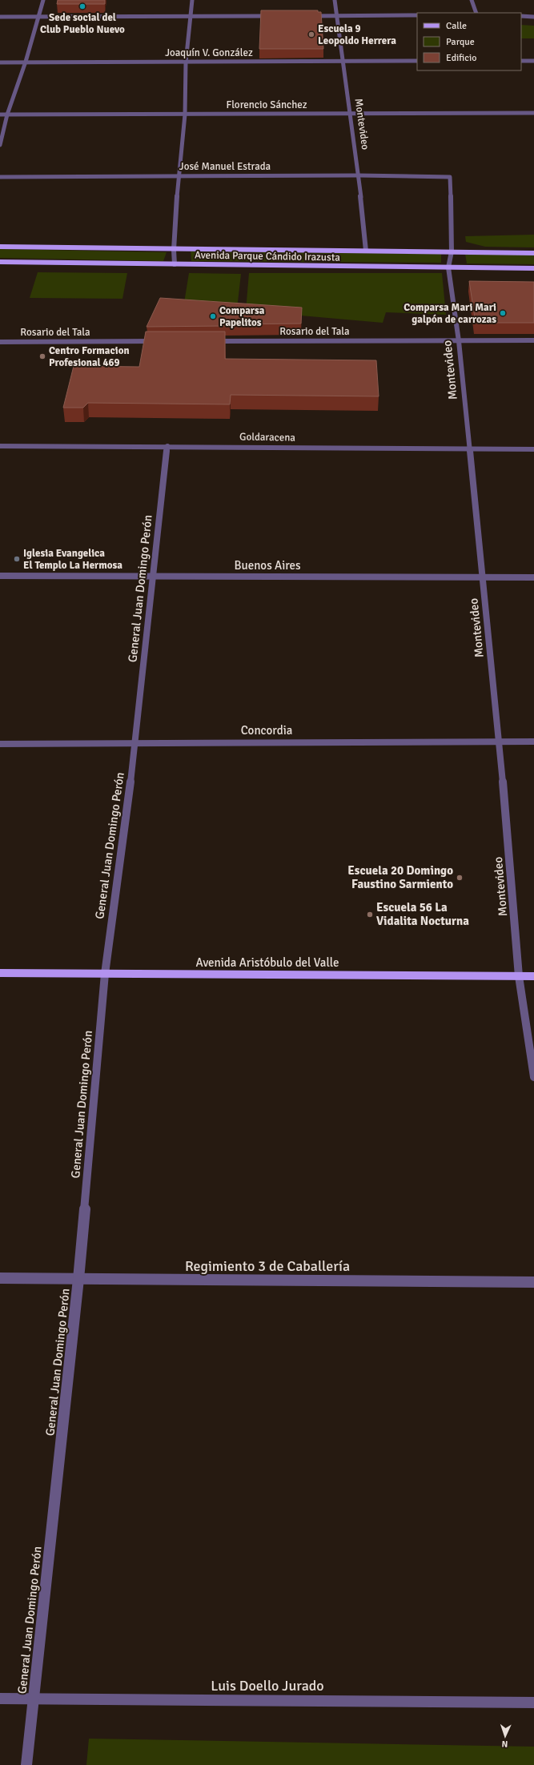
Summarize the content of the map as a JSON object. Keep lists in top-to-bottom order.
{
  "streets": {
    "main road": ["Avenida Parque Cándido Irazusta", "Avenida Aristóbulo del Valle"],
    "street": [
      "Joaquín V. González",
      "Florencio Sánchez",
      "Montevideo",
      "José Manuel Estrada",
      "Rosario del Tala",
      "Goldaracena",
      "Buenos Aires",
      "General Juan Domingo Perón",
      "Concordia",
      "Regimiento 3 de Caballería",
      "Luis Doello Jurado"
    ]
  },
  "crossings": [
    ["Joaquín V. González", "Montevideo"],
    ["Florencio Sánchez", "Montevideo"],
    ["Montevideo", "José Manuel Estrada"],
    ["Montevideo", "Avenida Parque Cándido Irazusta"],
    ["Montevideo", "Rosario del Tala"],
    ["Montevideo", "Goldaracena"],
    ["Montevideo", "Buenos Aires"],
    ["Montevideo", "Concordia"],
    ["Montevideo", "Avenida Aristóbulo del Valle"],
    ["Goldaracena", "General Juan Domingo Perón"],
    ["Buenos Aires", "General Juan Domingo Perón"],
    ["General Juan Domingo Perón", "Concordia"],
    ["General Juan Domingo Perón", "Avenida Aristóbulo del Valle"],
    ["General Juan Domingo Perón", "Regimiento 3 de Caballería"],
    ["General Juan Domingo Perón", "Luis Doello Jurado"]
  ],
  "places": [
    "Sede social del Club Pueblo Nuevo",
    "Escuela 9 Leopoldo Herrera",
    "Comparsa Mari Mari galpón de carrozas",
    "Comparsa Papelitos",
    "Centro Formacion Profesional 469",
    "Iglesia Evangelica El Templo La Hermosa",
    "Escuela 20 Domingo Faustino Sarmiento",
    "Escuela 56 La Vidalita Nocturna"
  ],
  "legend": ["Calle", "Parque", "Edificio"],
  "north": "bottom"
}
